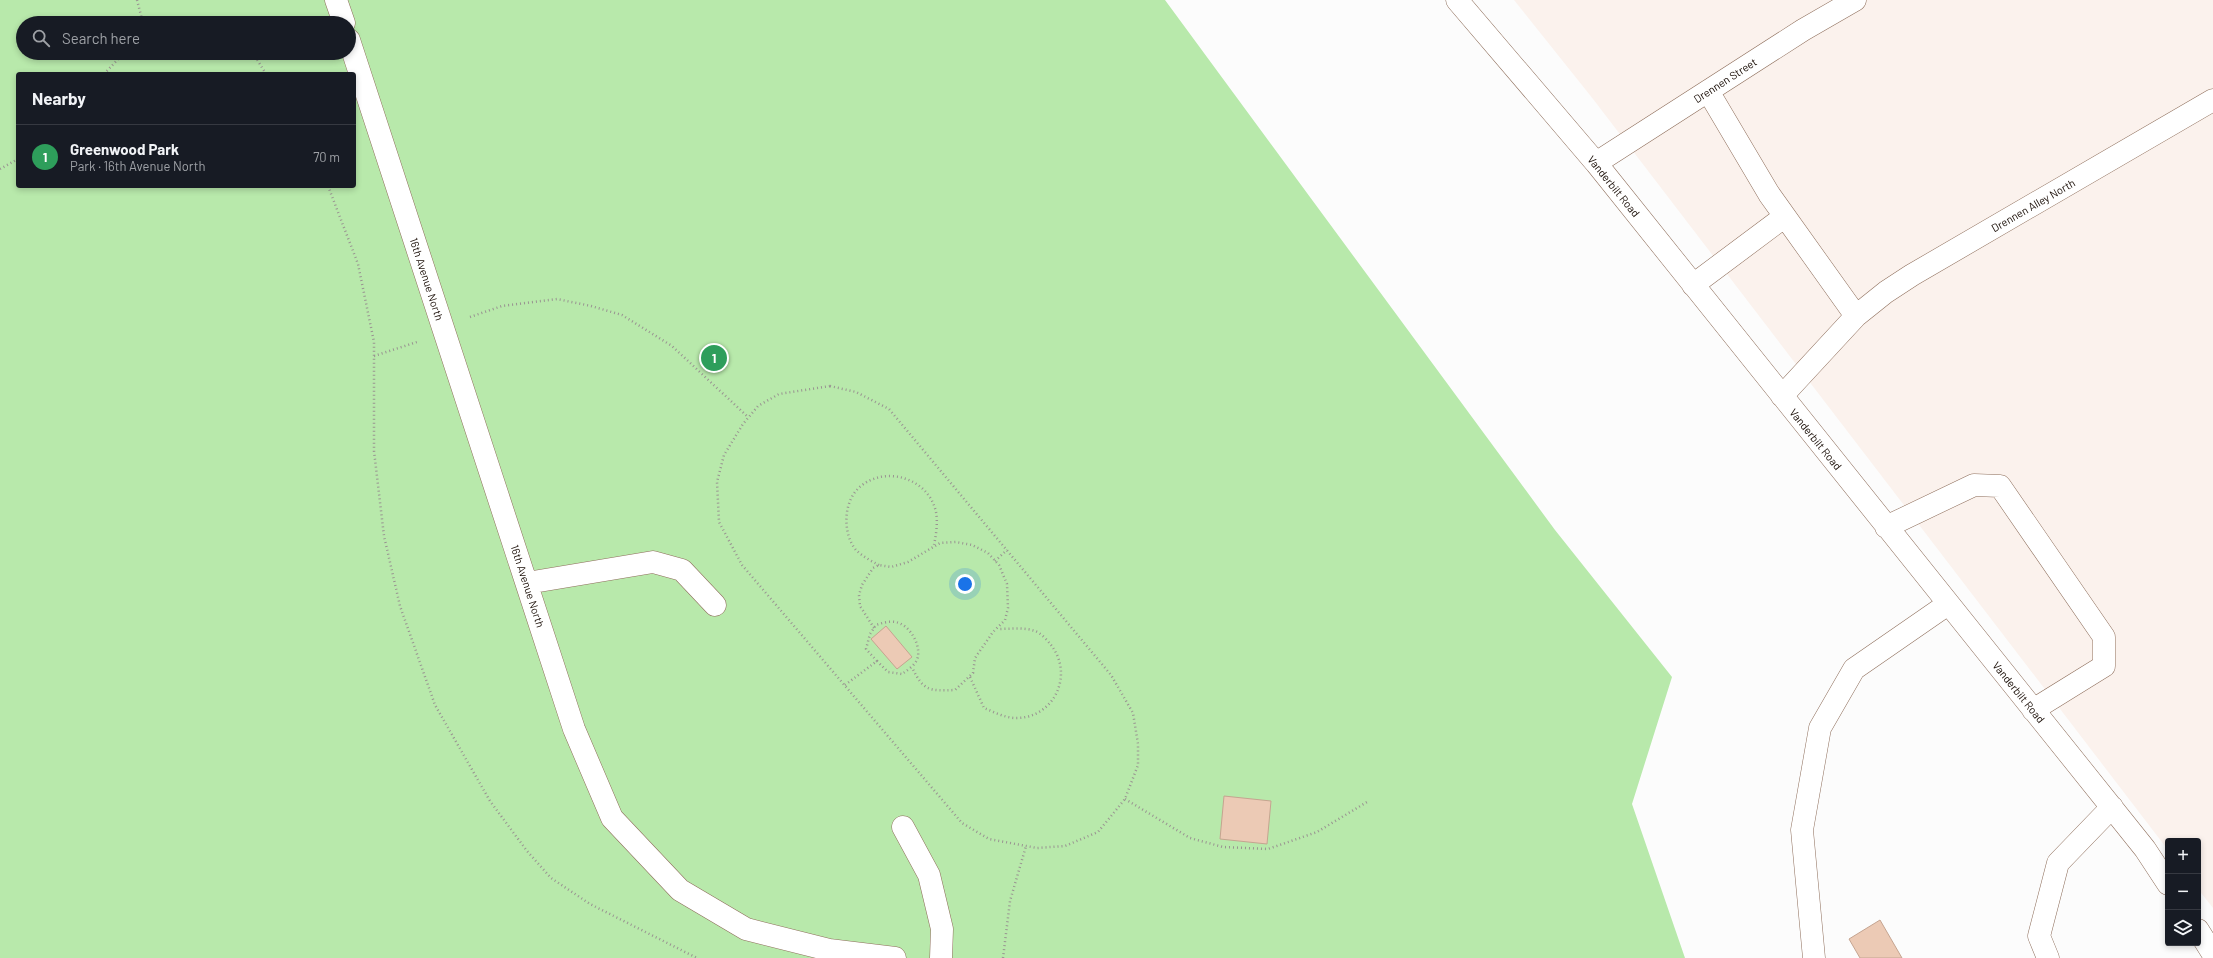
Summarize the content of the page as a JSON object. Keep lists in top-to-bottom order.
{
  "streets": {
    "street": [
      "Drennen Street",
      "Vanderbilt Road",
      "Drennen Alley North",
      "16th Avenue North"
    ]
  },
  "crossings": [
    ["Drennen Street", "Vanderbilt Road"],
    ["Vanderbilt Road", "Drennen Alley North"]
  ],
  "page": {
    "search": "Search here",
    "heading": "Nearby",
    "list": [
      {
        "mark": "1",
        "name": "Greenwood Park",
        "note": "Park · 16th Avenue North",
        "value": "70 m"
      }
    ],
    "pins": "1",
    "map_buttons": ["+", "−"]
  }
}
